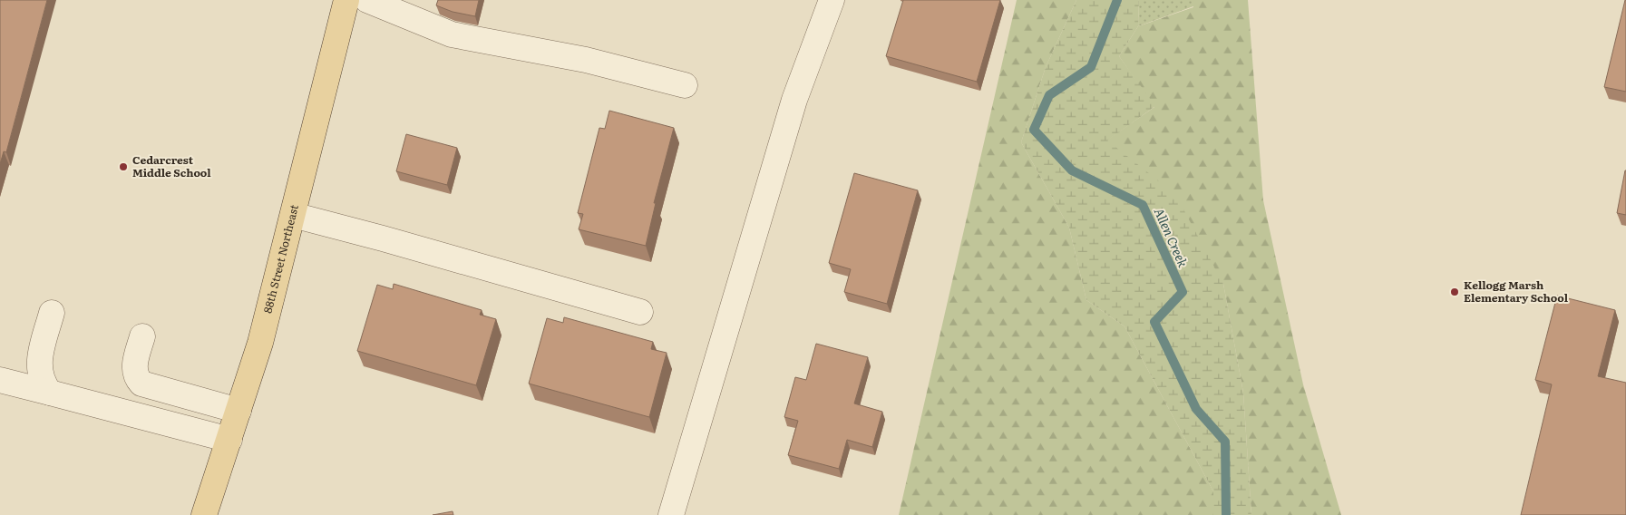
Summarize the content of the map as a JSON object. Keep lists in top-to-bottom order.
{
  "streets": {
    "main road": ["88th Street Northeast"]
  },
  "water": ["Allen Creek"],
  "places": ["Cedarcrest Middle School", "Kellogg Marsh Elementary School"]
}
